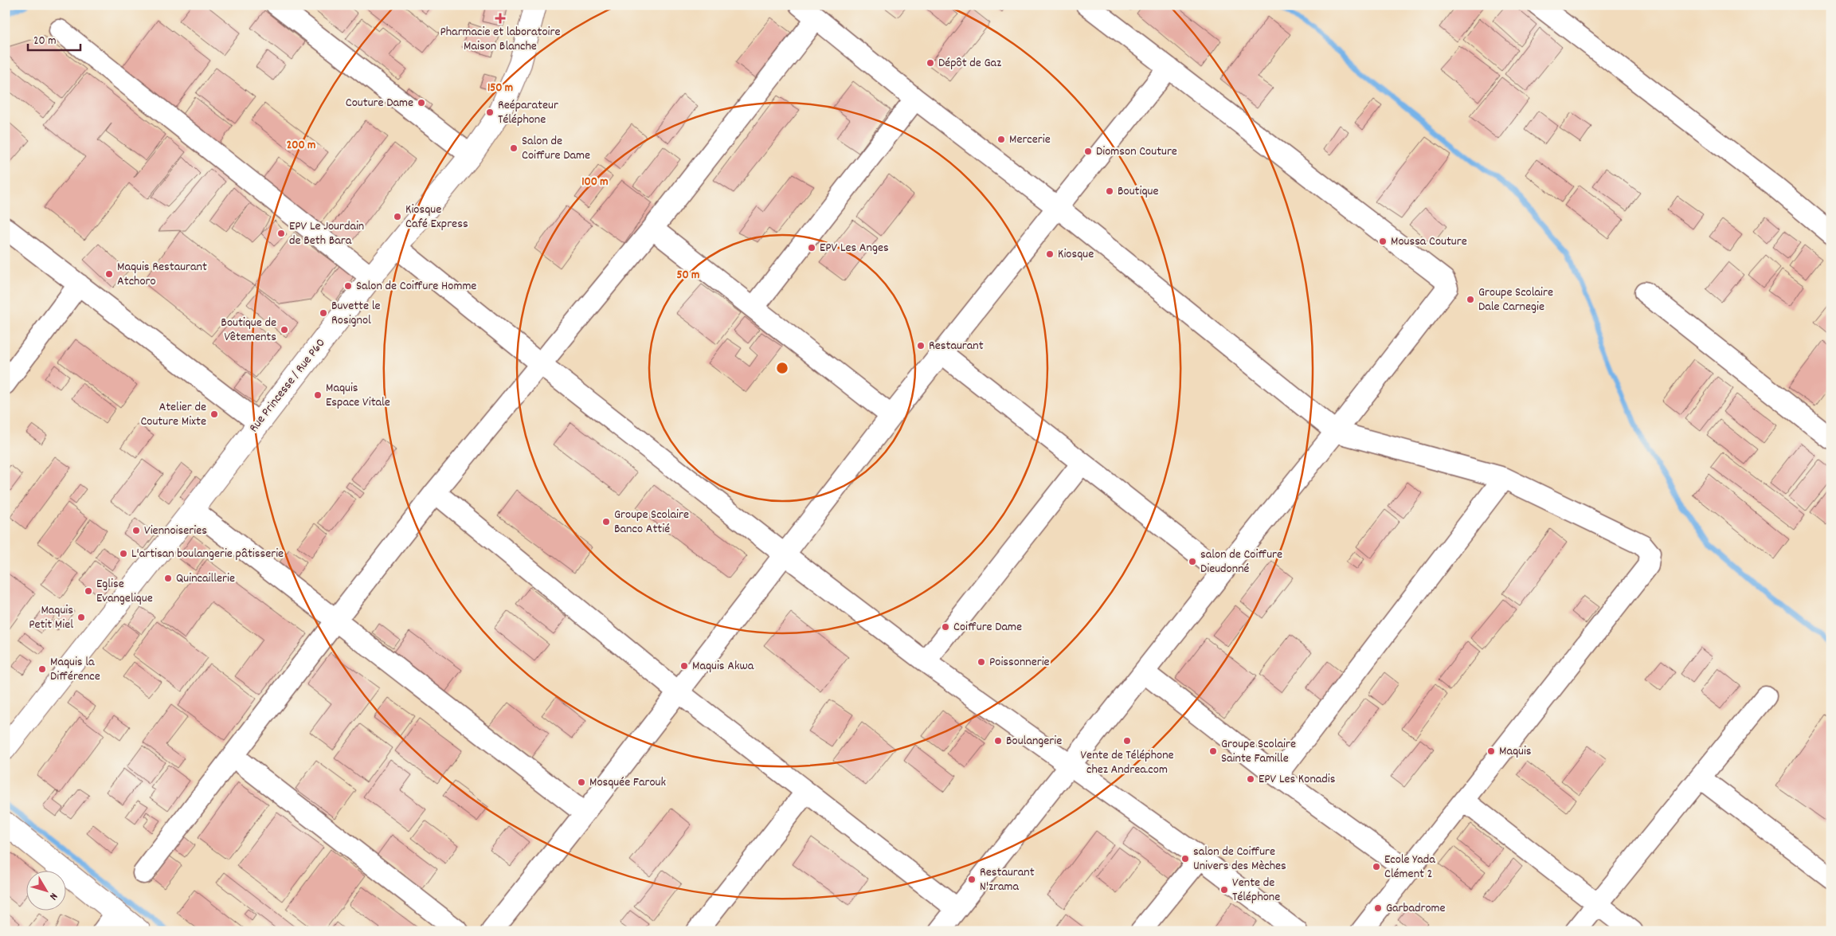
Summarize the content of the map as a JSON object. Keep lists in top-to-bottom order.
{
  "streets": {
    "street": ["Rue Princesse / Rue P60"]
  },
  "places": {
    "health": ["Pharmacie et laboratoire Maison Blanche"],
    "other": [
      "Dépôt de Gaz",
      "Couture Dame",
      "Reéparateur Téléphone",
      "Mercerie",
      "Salon de Coiffure Dame",
      "Diomson Couture",
      "Boutique",
      "Kiosque Café Express",
      "EPV Le Jourdain de Beth Bara",
      "Moussa Couture",
      "EPV Les Anges",
      "Kiosque",
      "Maquis Restaurant Atchoro",
      "Salon de Coiffure Homme",
      "Groupe Scolaire Dale Carnegie",
      "Buvette le Rosignol",
      "Boutique de Vêtements",
      "Restaurant",
      "Maquis Espace Vitale",
      "Atelier de Couture Mixte",
      "Groupe Scolaire Banco Attié",
      "Viennoiseries",
      "L'artisan boulangerie pâtisserie",
      "salon de Coiffure Dieudonné",
      "Quincaillerie",
      "Eglise Evangelique",
      "Maquis Petit Miel",
      "Coiffure Dame",
      "Poissonnerie",
      "Maquis Akwa",
      "Maquis la Différence",
      "Boulangerie",
      "Vente de Téléphone chez Andrea.com",
      "Groupe Scolaire Sainte Famille",
      "Maquis",
      "EPV Les Konadis",
      "Mosquée Farouk",
      "salon de Coiffure Univers des Mèches",
      "Ecole Yada Clément 2",
      "Restaurant N'zrama",
      "Vente de Téléphone",
      "Garbadrome"
    ]
  },
  "scale_bar": "20 m",
  "north": "bottom right",
  "rings": [
    "150 m",
    "200 m",
    "100 m",
    "50 m"
  ]
}
